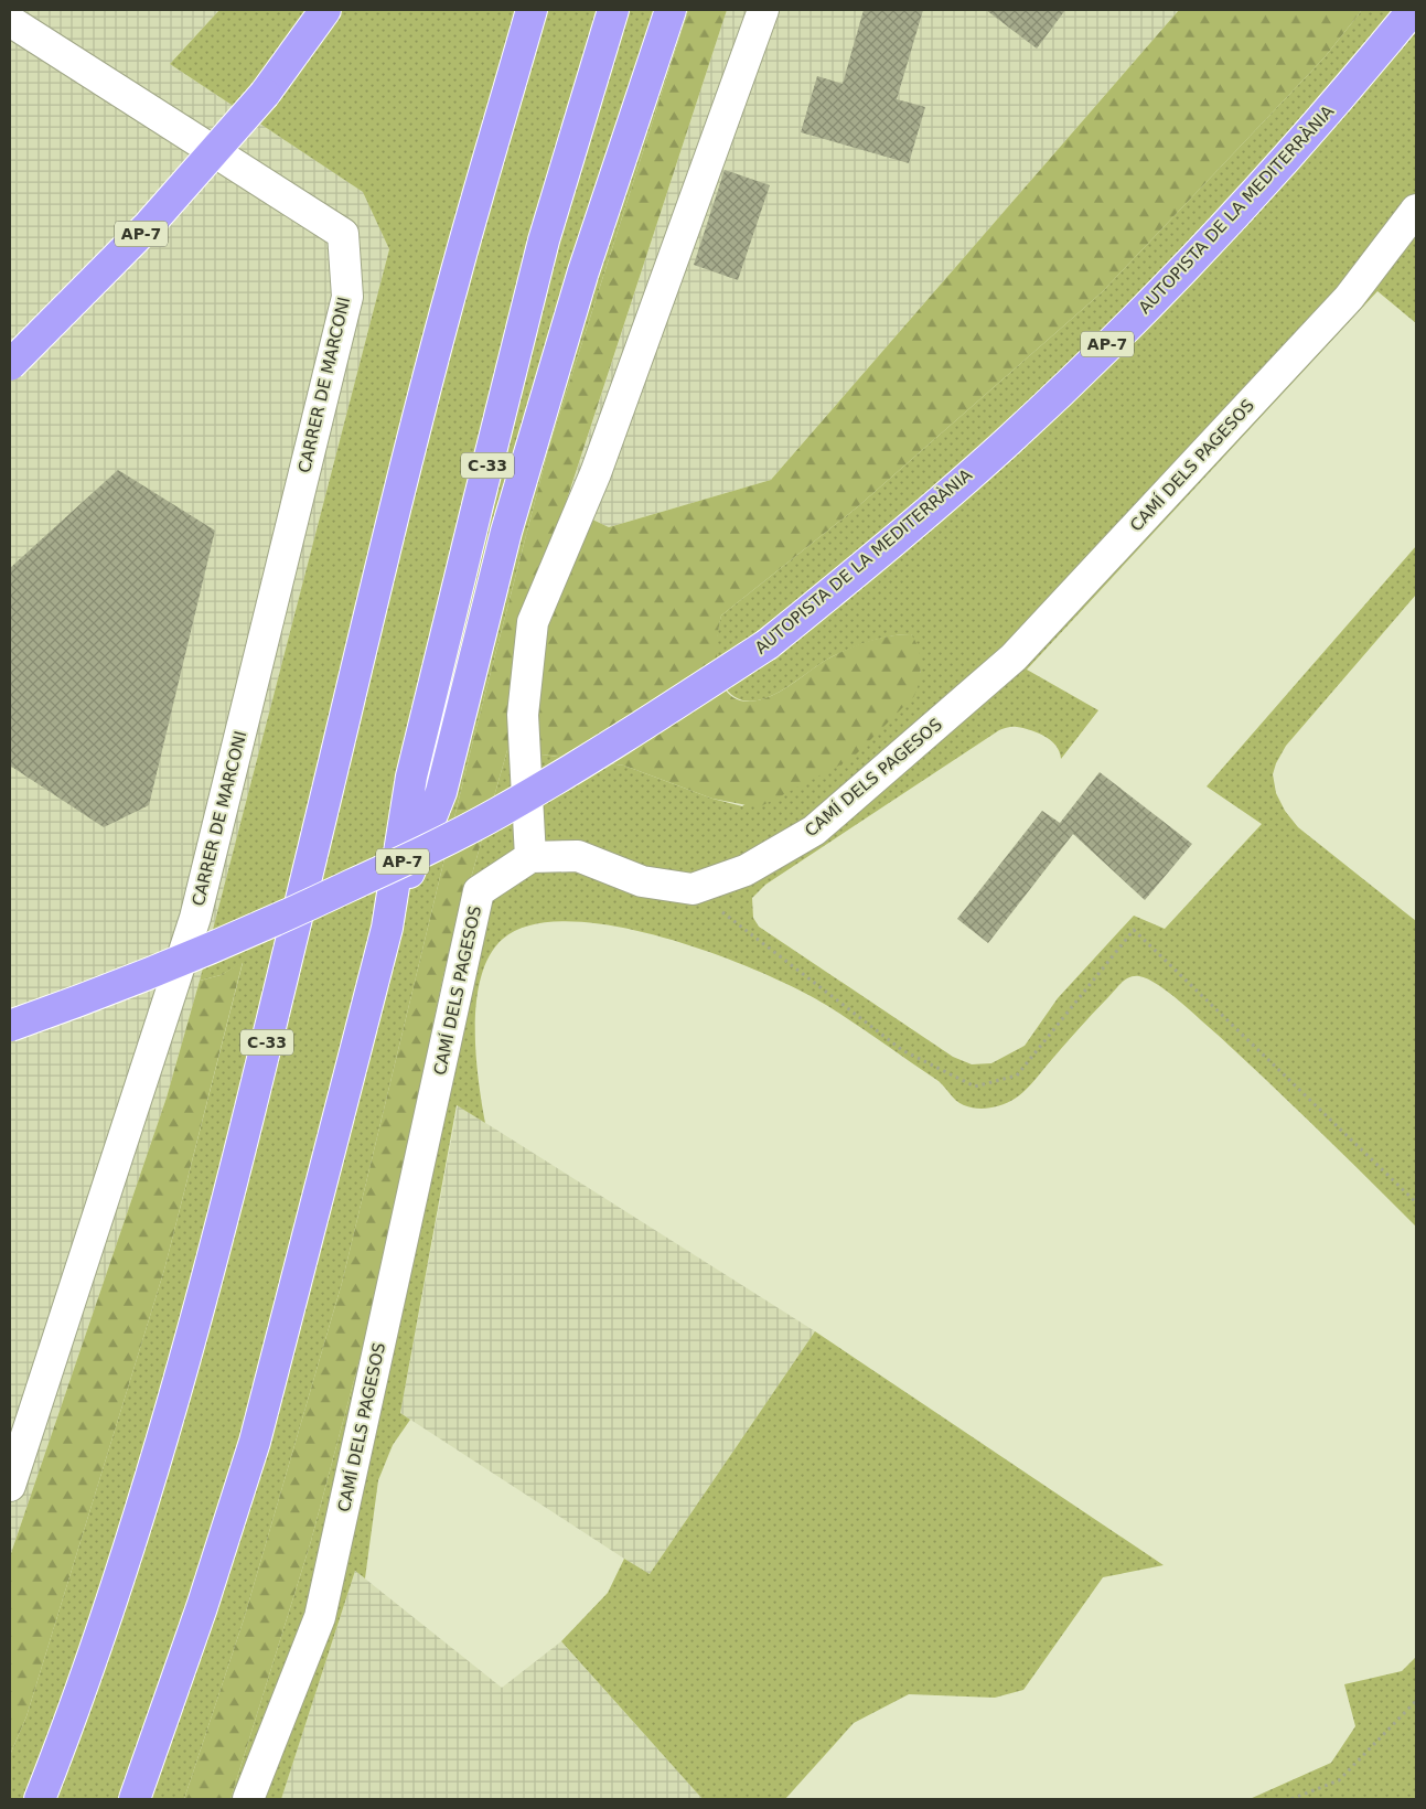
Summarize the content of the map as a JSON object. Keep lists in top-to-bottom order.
{
  "streets": {
    "highway": ["AUTOPISTA DE LA MEDITERRÀNIA", "AP-7", "C-33"],
    "street": ["CARRER DE MARCONI", "CAMÍ DELS PAGESOS"]
  }
}
